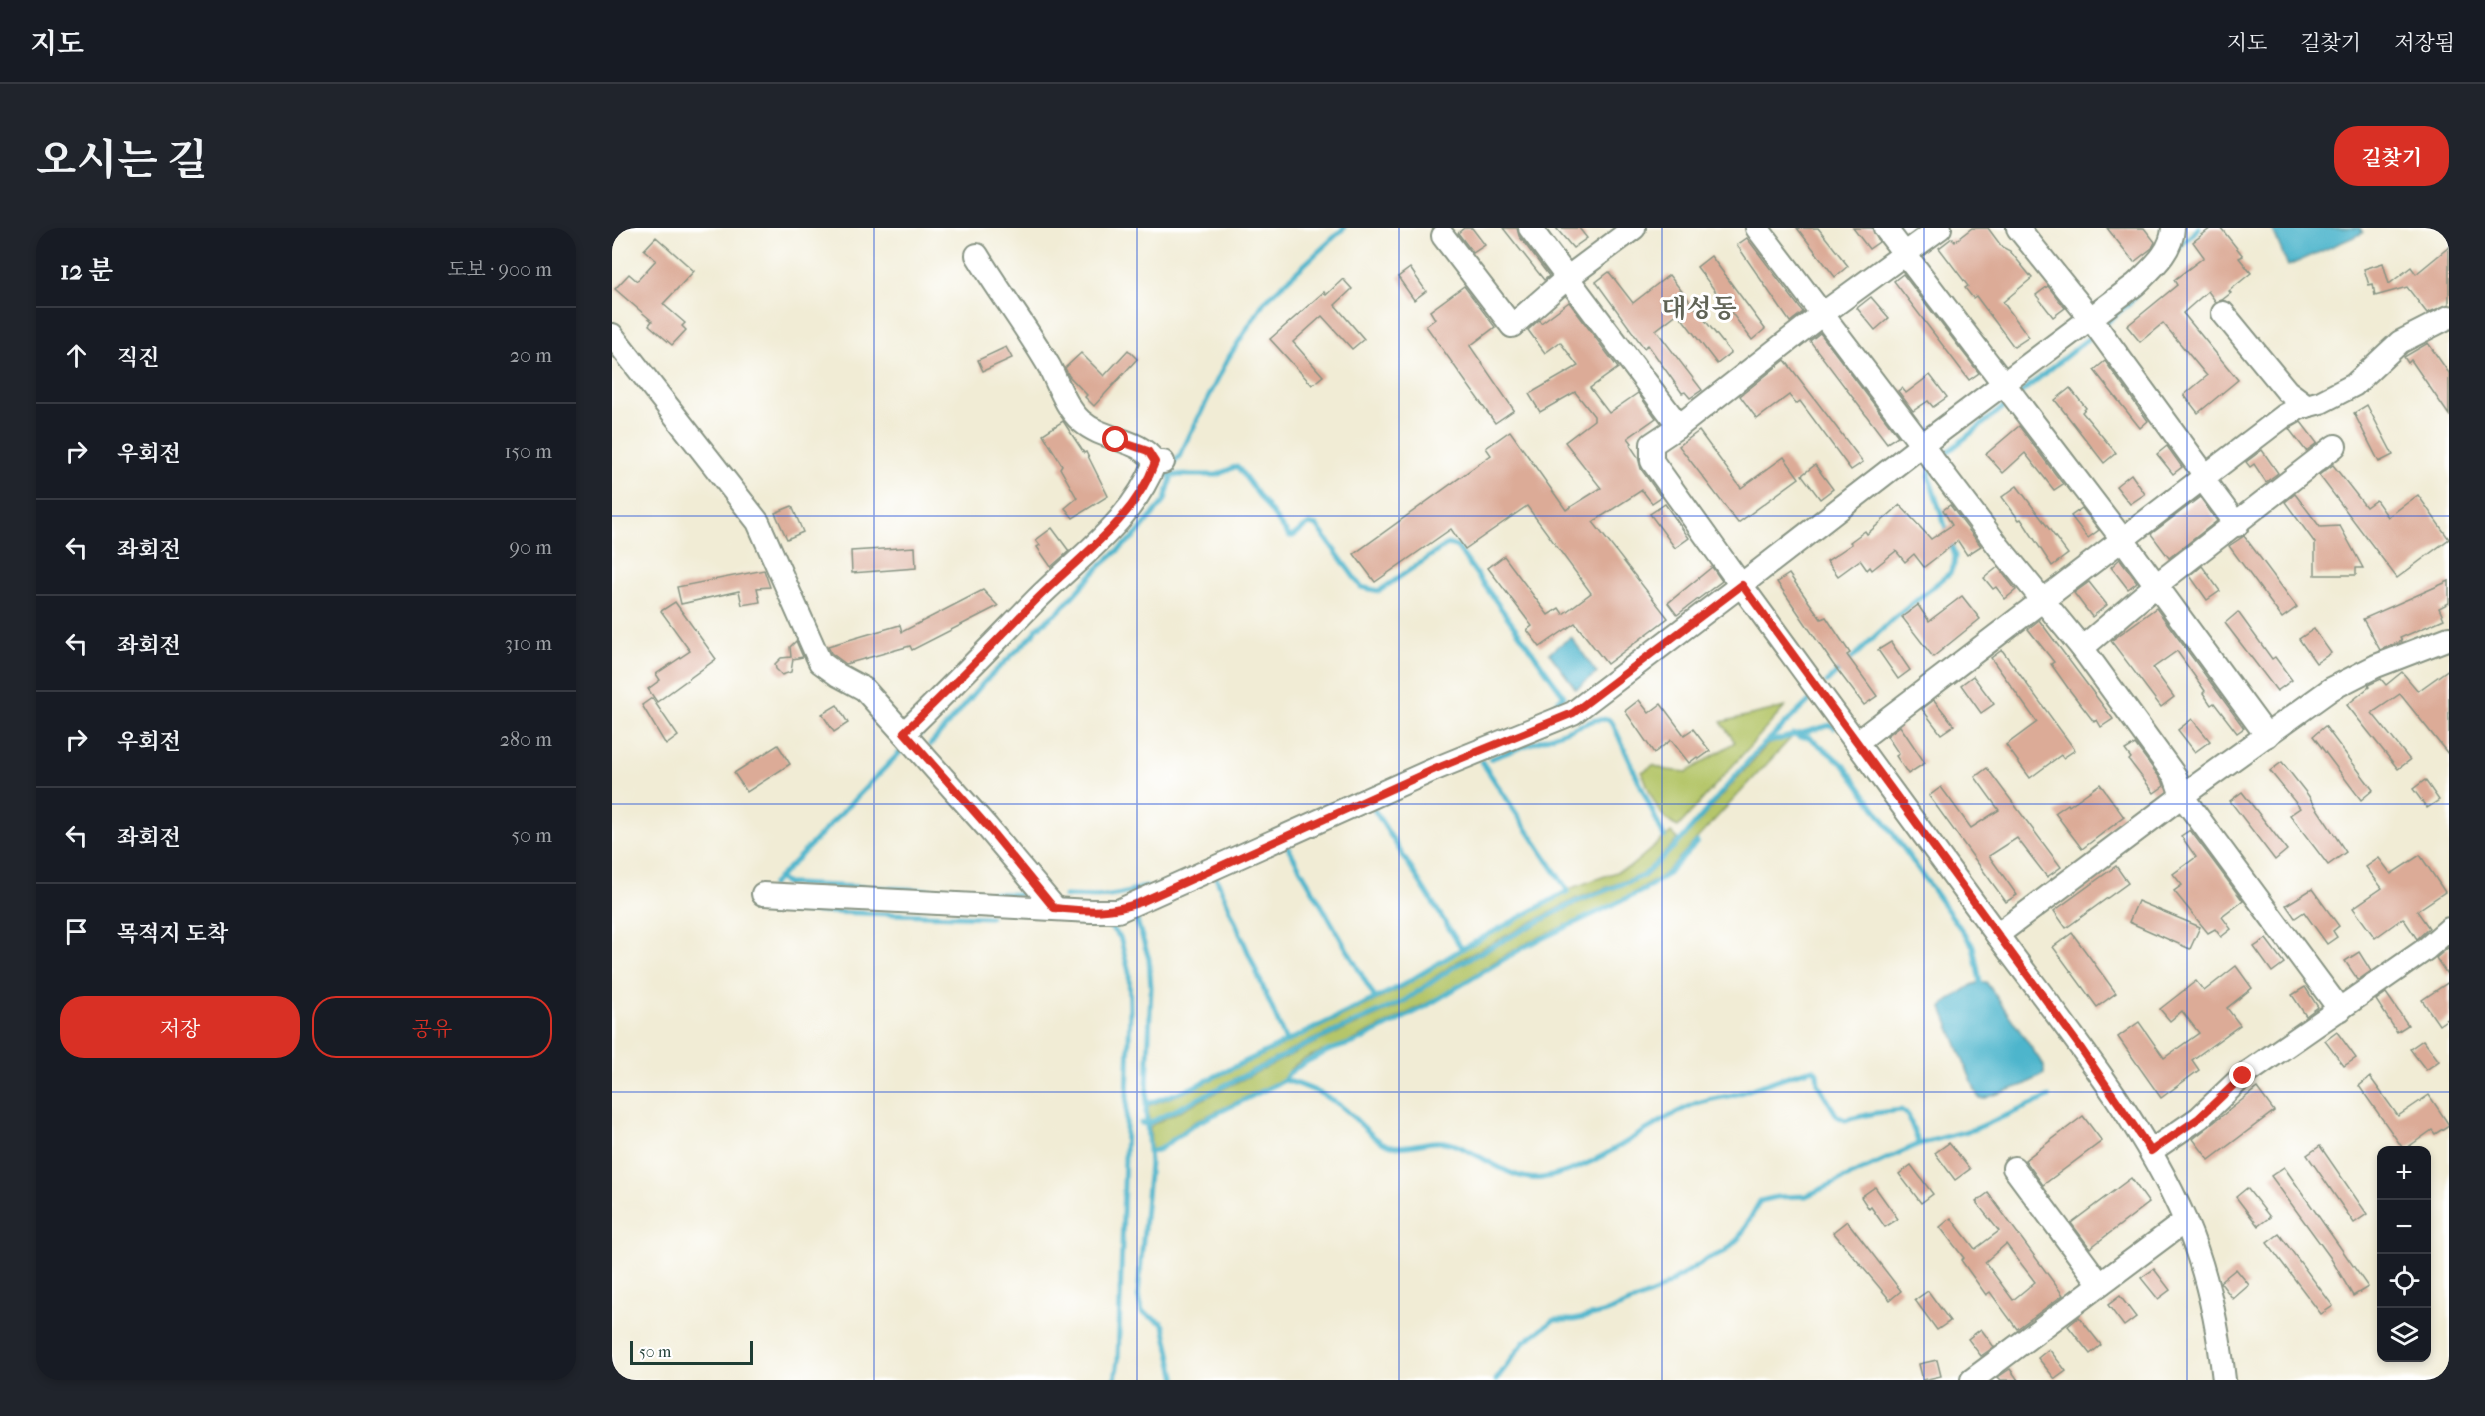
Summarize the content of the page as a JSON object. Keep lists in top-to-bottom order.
{
  "districts": ["대성동"],
  "scale_bar": "50 m",
  "page": {
    "header": "지도",
    "nav": ["지도", "길찾기", "저장됨"],
    "title": "오시는 길",
    "buttons": [
      "길찾기",
      ["저장", "공유"]
    ],
    "heading": ["12 분", "도보 · 900 m"],
    "list": [
      ["직진", "20 m"],
      ["우회전", "150 m"],
      ["좌회전", "90 m"],
      ["좌회전", "310 m"],
      ["우회전", "280 m"],
      ["좌회전", "50 m"],
      "목적지 도착"
    ],
    "map_buttons": ["+", "−"],
    "scale": "50 m"
  }
}
